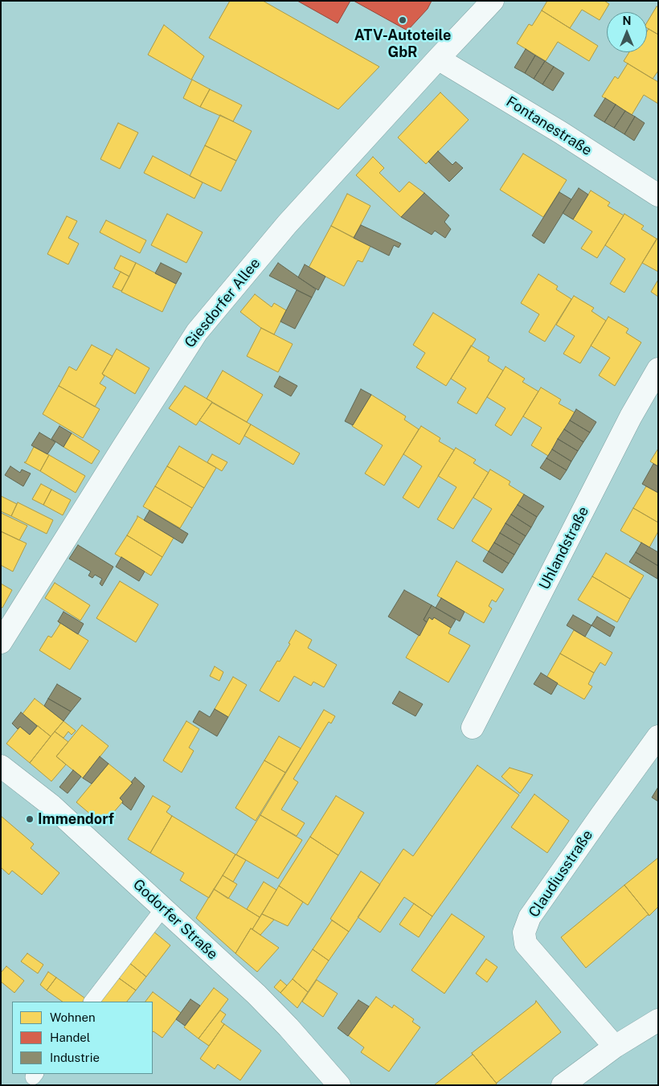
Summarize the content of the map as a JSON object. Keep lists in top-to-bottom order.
{
  "streets": {
    "street": [
      "Fontanestraße",
      "Giesdorfer Allee",
      "Uhlandstraße",
      "Claudiusstraße",
      "Godorfer Straße"
    ]
  },
  "crossings": [
    ["Fontanestraße", "Giesdorfer Allee"]
  ],
  "places": ["ATV-Autoteile GbR", "Immendorf"],
  "legend": ["Wohnen", "Handel", "Industrie"],
  "north": "top"
}
